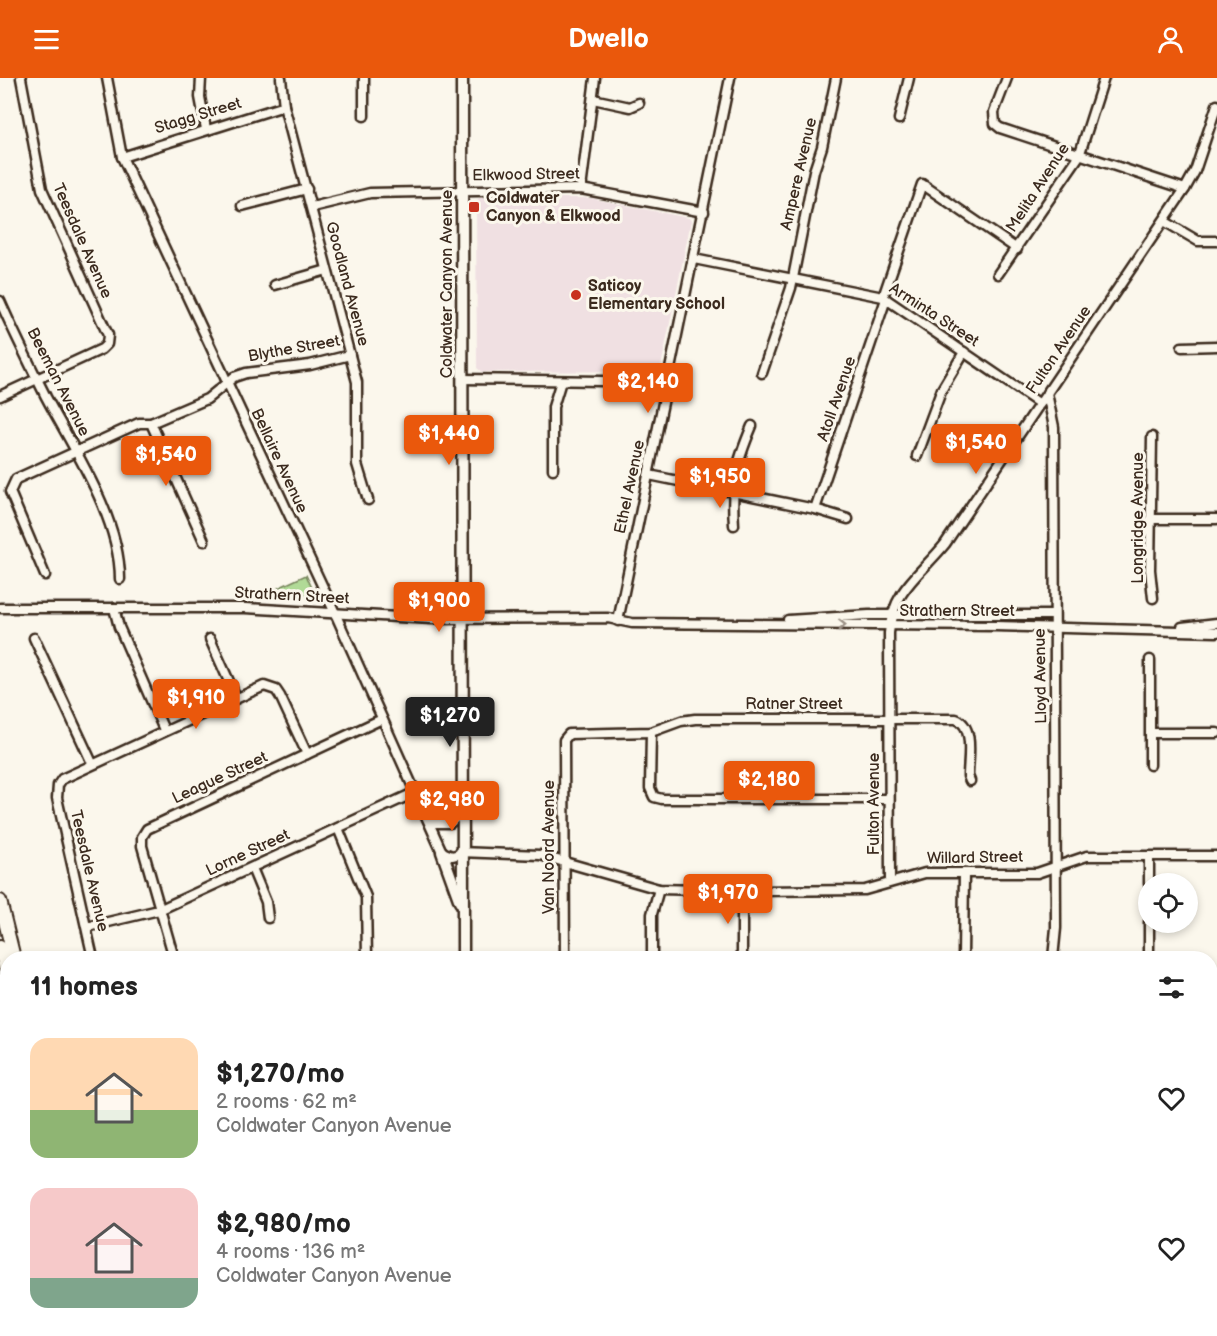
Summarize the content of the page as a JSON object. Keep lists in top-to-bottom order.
{
  "streets": {
    "main road": ["Coldwater Canyon Avenue"],
    "street": [
      "Stagg Street",
      "Ampere Avenue",
      "Elkwood Street",
      "Melita Avenue",
      "Teesdale Avenue",
      "Goodland Avenue",
      "Arminta Street",
      "Blythe Street",
      "Fulton Avenue",
      "Beeman Avenue",
      "Atoll Avenue",
      "Bellaire Avenue",
      "Ethel Avenue",
      "Longridge Avenue",
      "Strathern Street",
      "Lloyd Avenue",
      "Ratner Street",
      "League Street",
      "Van Noord Avenue",
      "Lorne Street",
      "Willard Street"
    ]
  },
  "crossings": [
    ["Stagg Street", "Goodland Avenue"],
    ["Stagg Street", "Bellaire Avenue"],
    ["Ampere Avenue", "Arminta Street"],
    ["Elkwood Street", "Goodland Avenue"],
    ["Elkwood Street", "Coldwater Canyon Avenue"],
    ["Elkwood Street", "Ethel Avenue"],
    ["Melita Avenue", "Atoll Avenue"],
    ["Teesdale Avenue", "Beeman Avenue"],
    ["Teesdale Avenue", "Lorne Street"],
    ["Goodland Avenue", "Blythe Street"],
    ["Coldwater Canyon Avenue", "Strathern Street"],
    ["Coldwater Canyon Avenue", "Willard Street"],
    ["Arminta Street", "Fulton Avenue"],
    ["Arminta Street", "Atoll Avenue"],
    ["Arminta Street", "Ethel Avenue"],
    ["Blythe Street", "Beeman Avenue"],
    ["Blythe Street", "Bellaire Avenue"],
    ["Fulton Avenue", "Strathern Street"],
    ["Fulton Avenue", "Lloyd Avenue"],
    ["Fulton Avenue", "Ratner Street"],
    ["Fulton Avenue", "Willard Street"],
    ["Bellaire Avenue", "Strathern Street"],
    ["Bellaire Avenue", "League Street"],
    ["Bellaire Avenue", "Lorne Street"],
    ["Bellaire Avenue", "Willard Street"],
    ["Ethel Avenue", "Strathern Street"],
    ["Strathern Street", "Lloyd Avenue"],
    ["Lloyd Avenue", "Willard Street"],
    ["Ratner Street", "Van Noord Avenue"],
    ["League Street", "Lorne Street"],
    ["Van Noord Avenue", "Willard Street"]
  ],
  "places": {
    "transit": ["Coldwater Canyon & Elkwood"],
    "other": ["Saticoy Elementary School"]
  },
  "page": {
    "header": "Dwello",
    "price": [
      "$2,140",
      "$1,440",
      "$1,540",
      "$1,540",
      "$1,950",
      "$1,900",
      "$1,910",
      "$1,270",
      "$2,180",
      "$2,980",
      "$1,970"
    ],
    "heading": "11 homes",
    "list": [
      {
        "name": "$1,270/mo",
        "note": "2 rooms · 62 m² · Coldwater Canyon Avenue"
      },
      {
        "name": "$2,980/mo",
        "note": "4 rooms · 136 m² · Coldwater Canyon Avenue"
      }
    ]
  }
}
